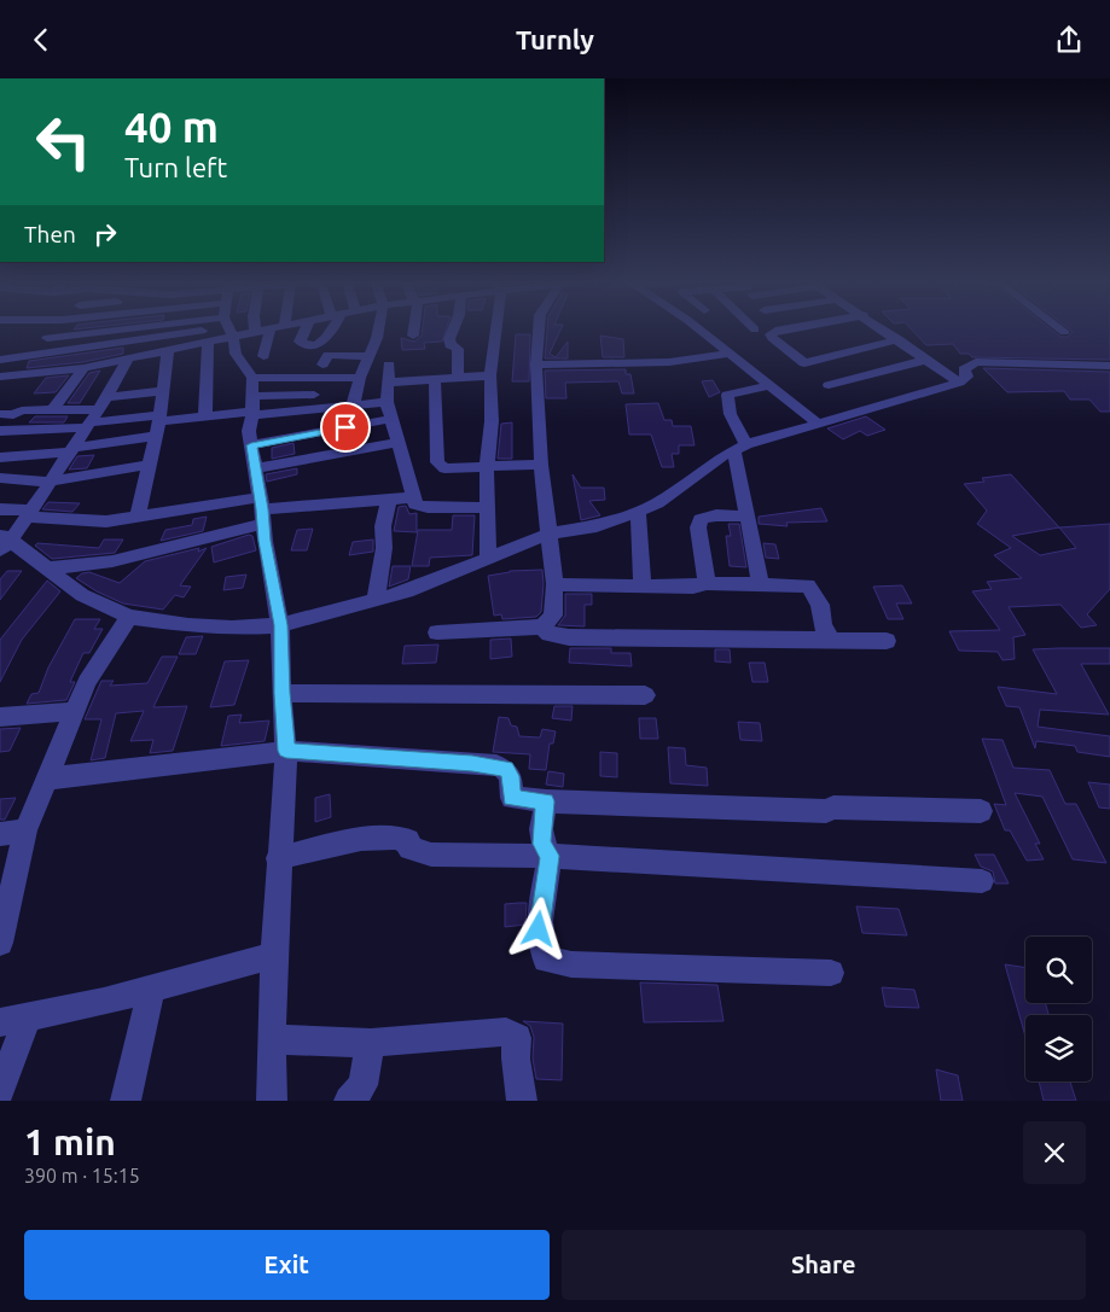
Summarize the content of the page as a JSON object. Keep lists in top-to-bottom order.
{
  "page": {
    "header": "Turnly",
    "turn": ["40 m", "Turn left"],
    "then": "Then",
    "heading": ["1 min", "390 m · 15:15"],
    "buttons": ["Exit", "Share"]
  }
}
